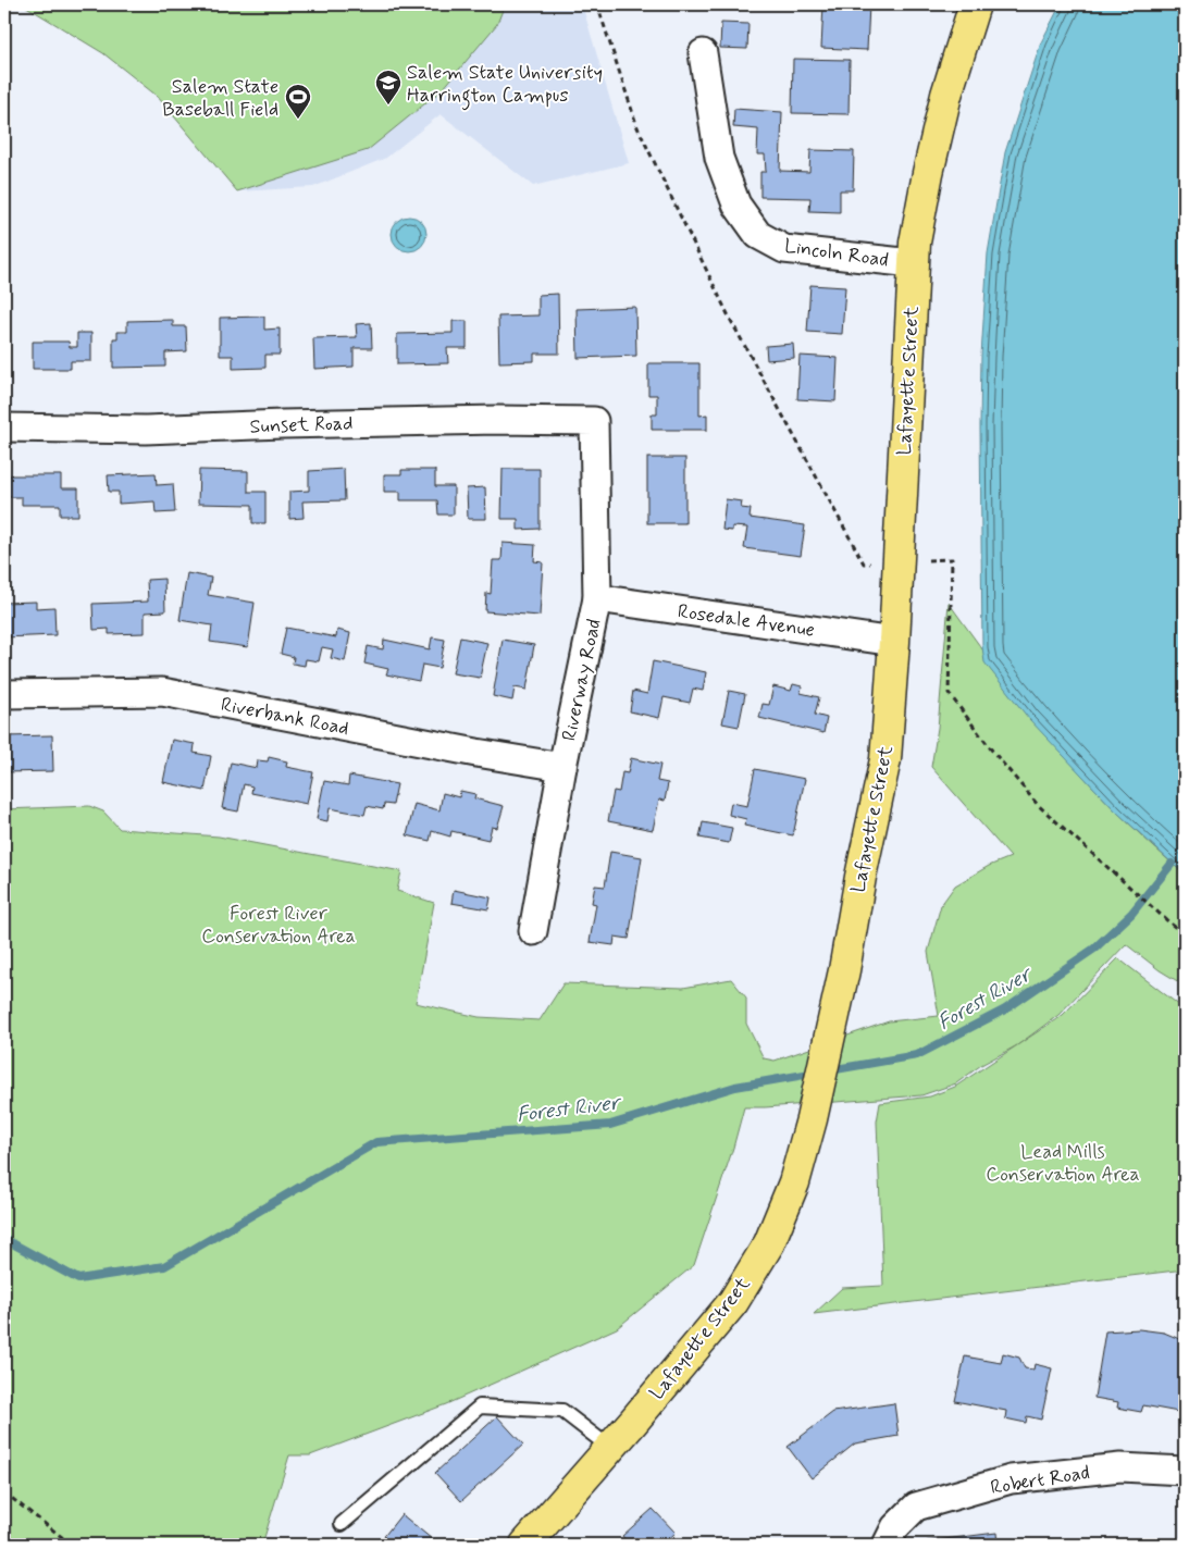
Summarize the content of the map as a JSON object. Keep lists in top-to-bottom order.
{
  "streets": {
    "main road": ["Lafayette Street"],
    "street": [
      "Lincoln Road",
      "Sunset Road",
      "Rosedale Avenue",
      "Riverway Road",
      "Riverbank Road",
      "Robert Road"
    ]
  },
  "crossings": [
    ["Lincoln Road", "Lafayette Street"],
    ["Lafayette Street", "Rosedale Avenue"],
    ["Sunset Road", "Riverway Road"],
    ["Rosedale Avenue", "Riverway Road"],
    ["Riverway Road", "Riverbank Road"]
  ],
  "water": ["Forest River"],
  "parks": ["Forest River Conservation Area", "Lead Mills Conservation Area"],
  "places": {
    "school or university": ["Salem State University Harrington Campus"],
    "sports": ["Salem State Baseball Field"]
  }
}
